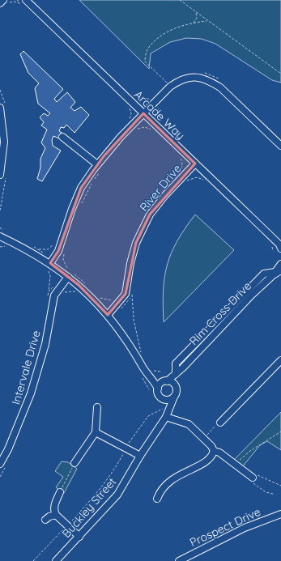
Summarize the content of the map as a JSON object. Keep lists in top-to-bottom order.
{
  "streets": {
    "street": [
      "Arcade Way",
      "River Drive",
      "Rim Cross Drive",
      "Intervale Drive",
      "Buckley Street",
      "Prospect Drive"
    ]
  },
  "crossings": [
    ["Arcade Way", "River Drive"],
    ["Rim Cross Drive", "Buckley Street"]
  ]
}
